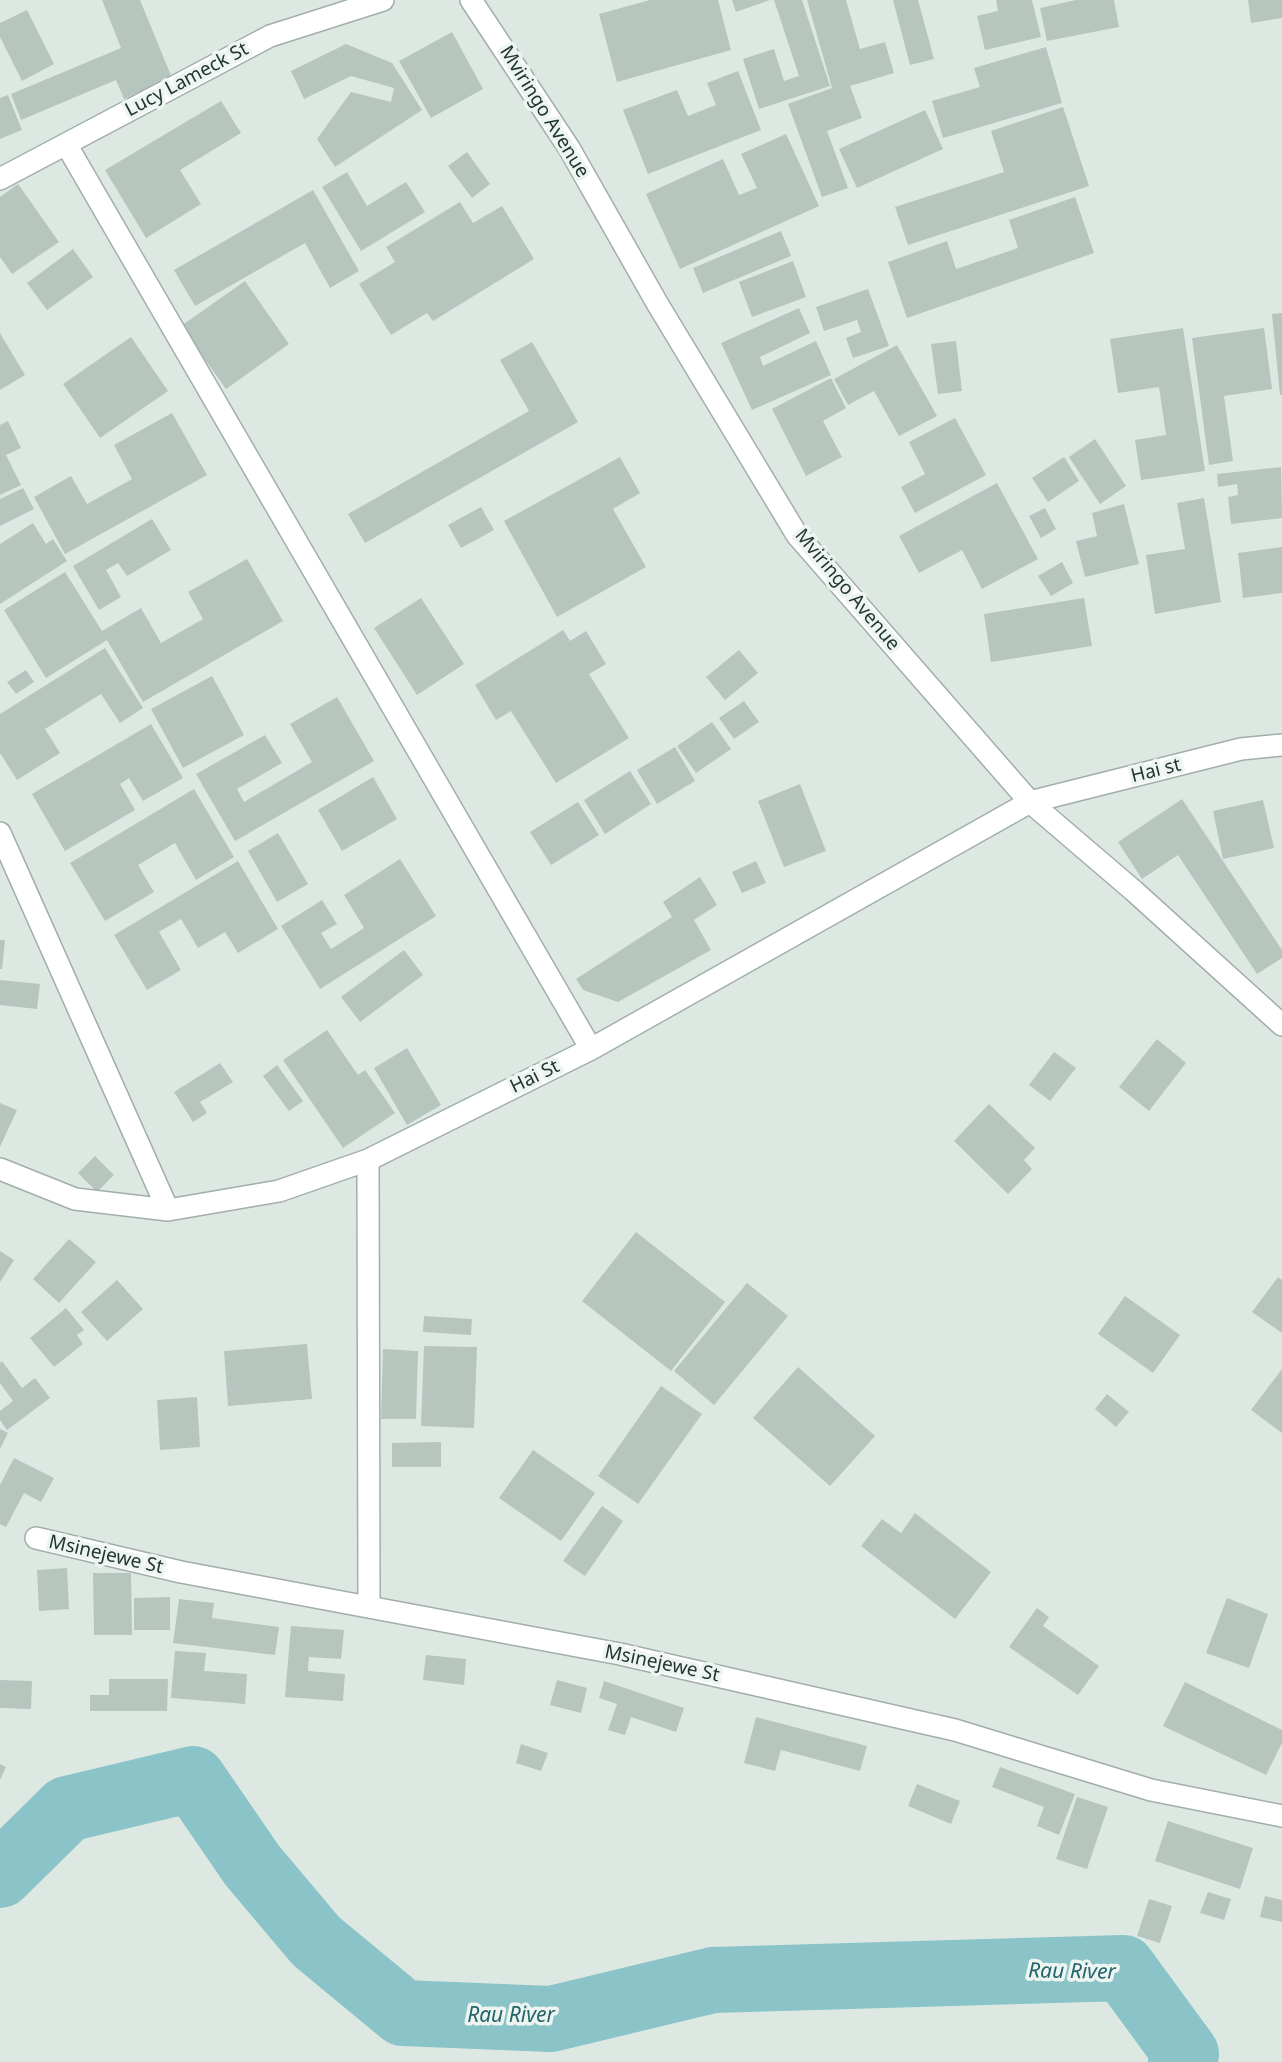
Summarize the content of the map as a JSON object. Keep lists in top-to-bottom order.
{
  "streets": {
    "street": [
      "Lucy Lameck St",
      "Mviringo Avenue",
      "Hai st",
      "Hai St",
      "Msinejewe St"
    ]
  },
  "crossings": [
    ["Mviringo Avenue", "Hai st"],
    ["Mviringo Avenue", "Hai St"],
    ["Hai st", "Hai St"]
  ],
  "water": ["Rau River"]
}
